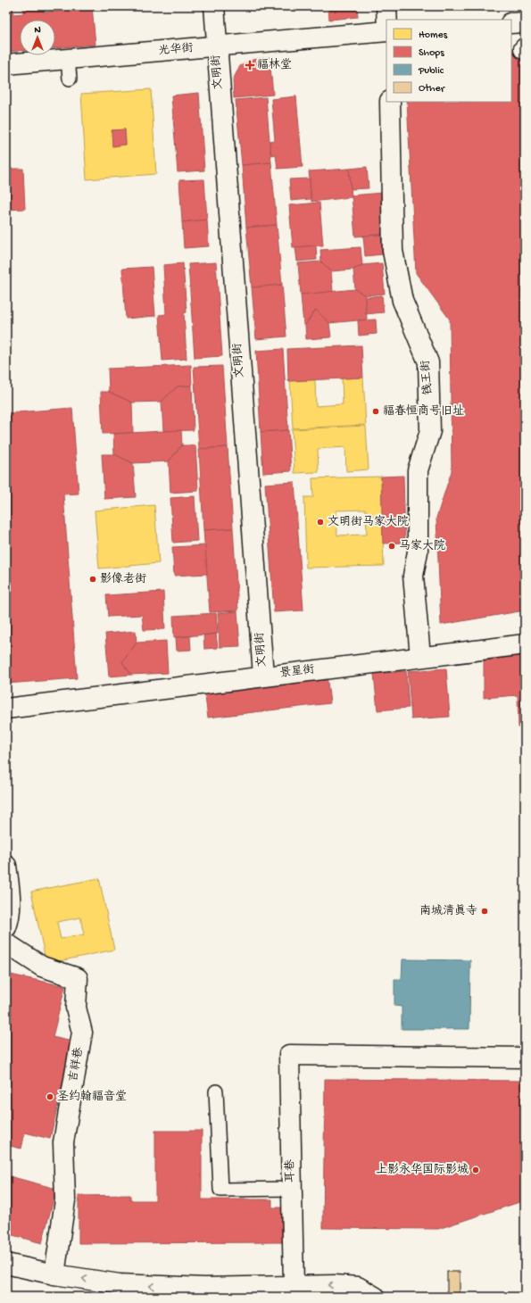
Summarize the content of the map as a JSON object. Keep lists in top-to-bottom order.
{
  "streets": {
    "street": [
      "光华街",
      "文明街",
      "钱王街",
      "景星街",
      "吉祥巷",
      "耳巷"
    ]
  },
  "crossings": [
    ["光华街", "文明街"],
    ["文明街", "景星街"],
    ["钱王街", "景星街"]
  ],
  "places": {
    "health": ["福林堂"],
    "other": [
      "福春恒商号旧址",
      "文明街马家大院",
      "马家大院",
      "影像老街",
      "南城清真寺",
      "圣约翰福音堂",
      "上影永华国际影城"
    ]
  },
  "legend": [
    "Homes",
    "Shops",
    "Public",
    "Other"
  ],
  "north": "top"
}
